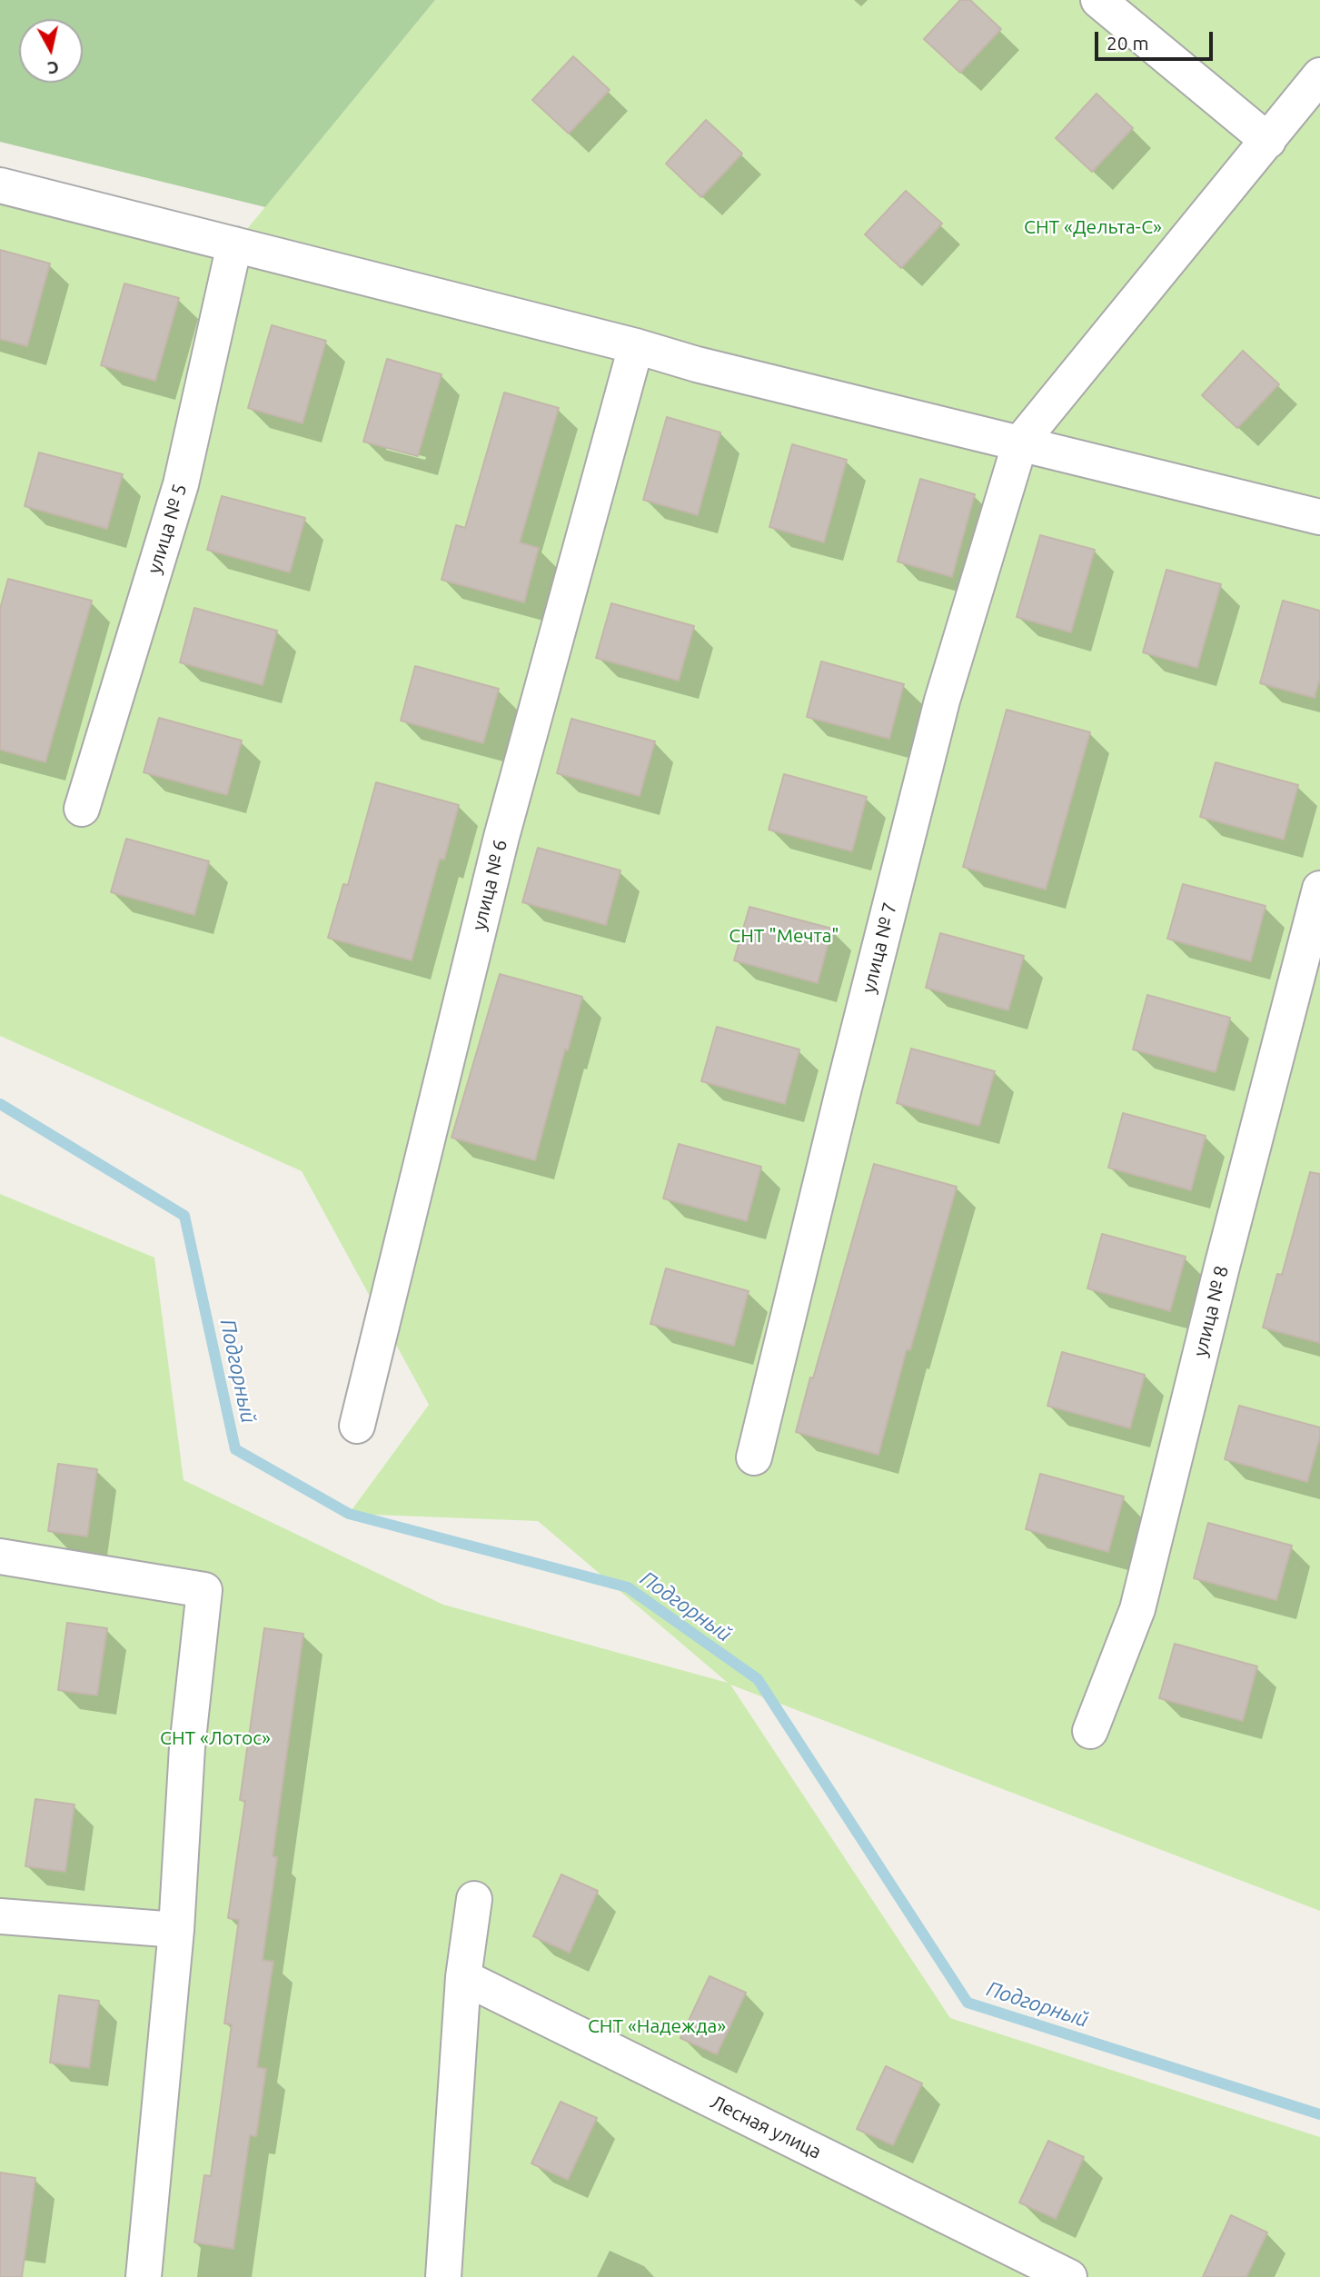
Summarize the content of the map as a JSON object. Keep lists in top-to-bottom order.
{
  "streets": {
    "street": [
      "улица № 5",
      "улица № 6",
      "улица № 7",
      "улица № 8",
      "Лесная улица"
    ]
  },
  "water": ["Подгорный"],
  "parks": [
    "СНТ «Дельта-С»",
    "СНТ \"Мечта\"",
    "СНТ «Лотос»",
    "СНТ «Надежда»"
  ],
  "scale_bar": "20 m",
  "north": "bottom"
}
